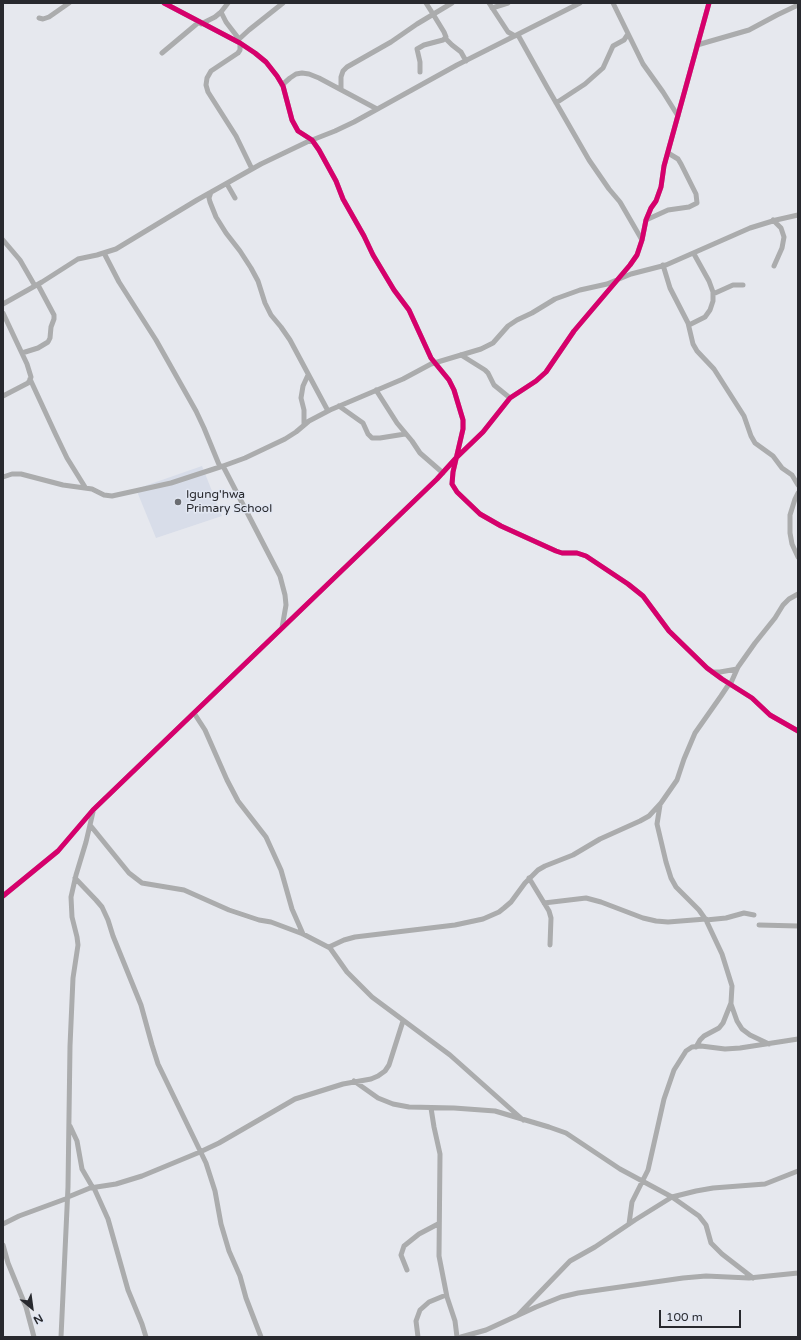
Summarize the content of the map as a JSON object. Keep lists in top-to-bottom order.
{
  "places": ["Igung'hwa Primary School"],
  "scale_bar": "100 m",
  "north": "bottom right"
}
